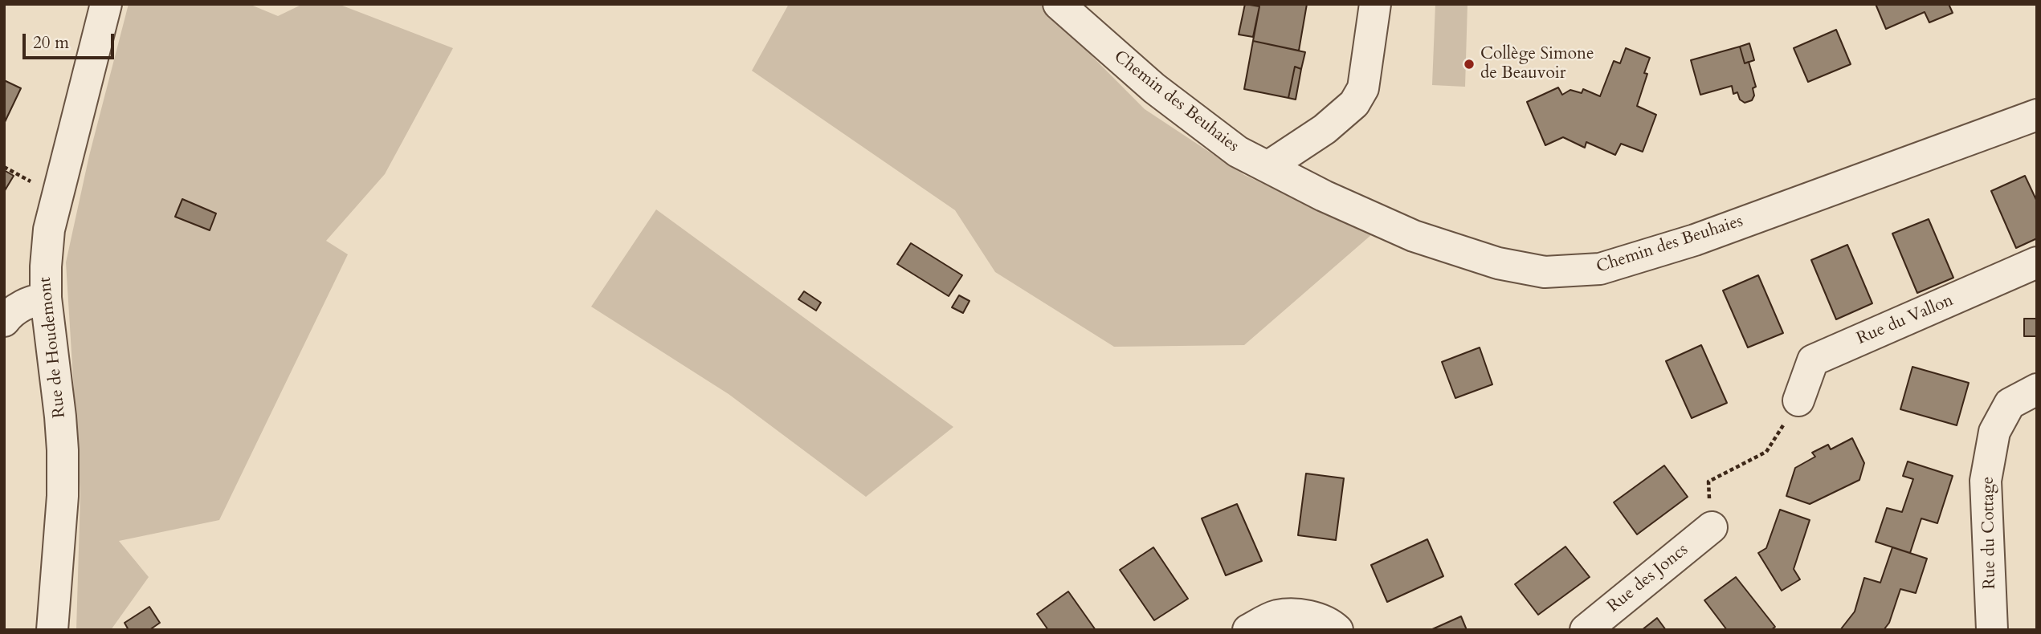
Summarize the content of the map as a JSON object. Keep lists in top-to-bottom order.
{
  "streets": {
    "street": [
      "Chemin des Beuhaies",
      "Rue du Vallon",
      "Rue de Houdemont",
      "Rue du Cottage",
      "Rue des Joncs"
    ]
  },
  "places": ["Collège Simone de Beauvoir"],
  "scale_bar": "20 m"
}
